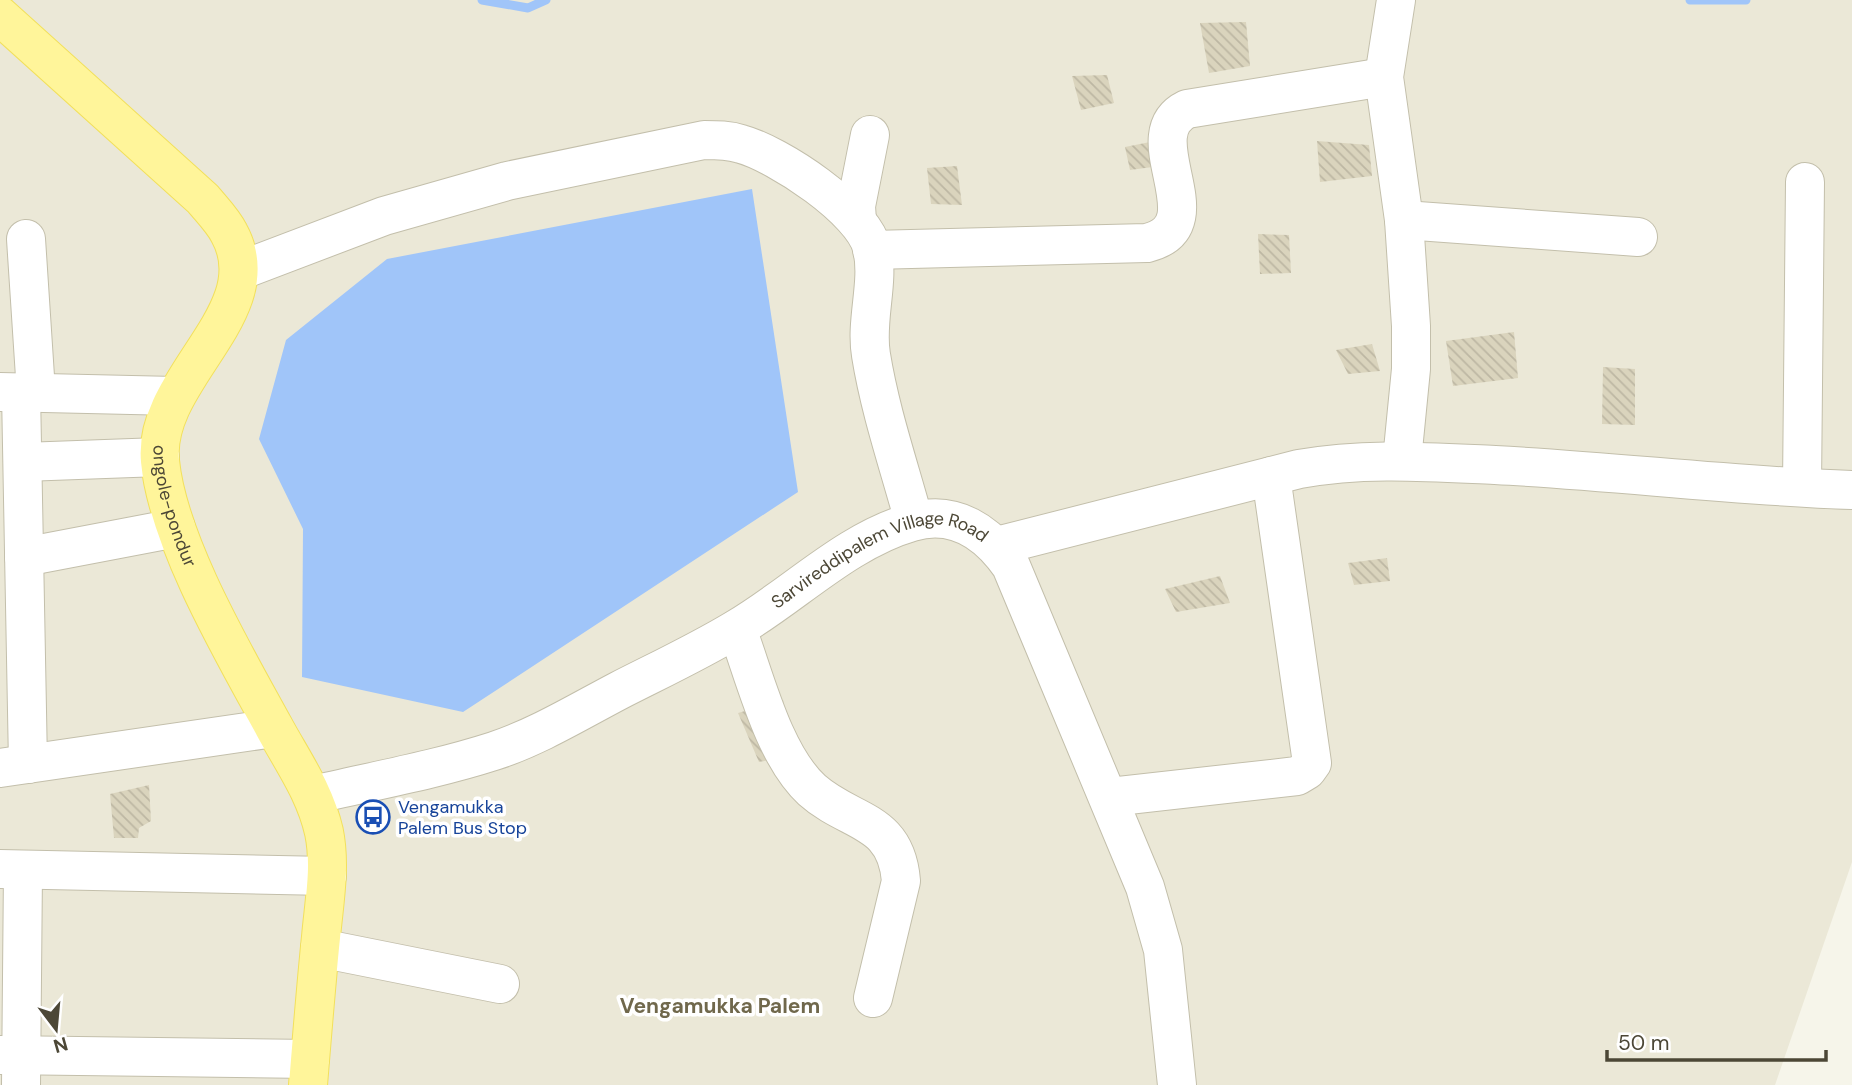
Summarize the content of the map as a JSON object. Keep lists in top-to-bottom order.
{
  "streets": {
    "main road": ["ongole-pondur"],
    "street": ["Sarvireddipalem Village Road"]
  },
  "crossings": [
    ["ongole-pondur", "Sarvireddipalem Village Road"]
  ],
  "districts": ["Vengamukka Palem"],
  "places": {
    "bus stop": ["Vengamukka Palem Bus Stop"]
  },
  "scale_bar": "50 m",
  "north": "bottom"
}
